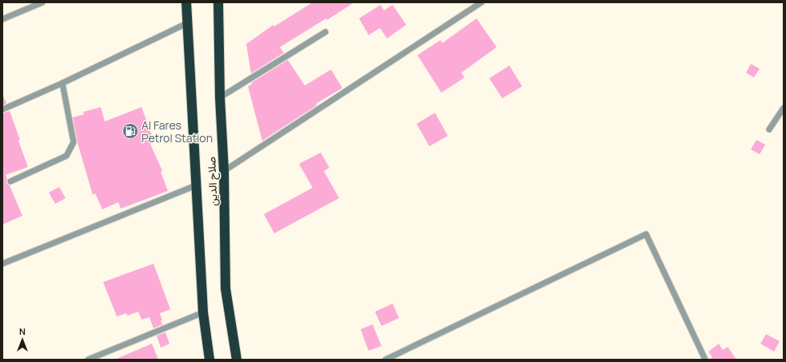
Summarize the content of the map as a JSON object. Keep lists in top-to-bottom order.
{
  "streets": {
    "highway": ["صلاح الدين"]
  },
  "places": {
    "fuel station": ["Al Fares Petrol Station"]
  },
  "north": "top"
}
